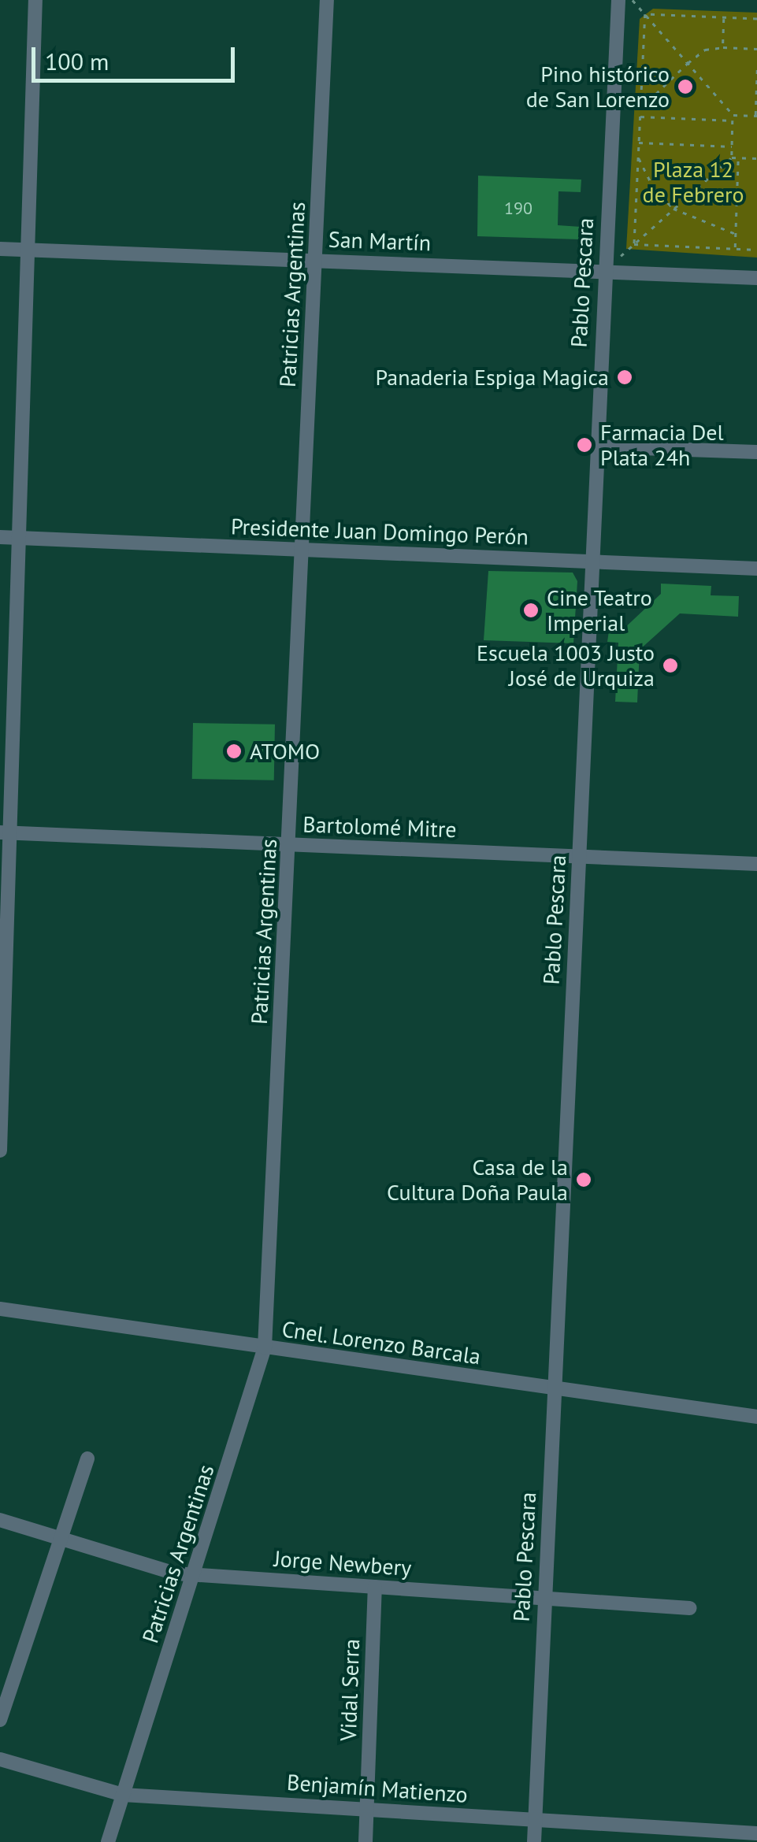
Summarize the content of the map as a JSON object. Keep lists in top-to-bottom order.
{
  "streets": {
    "street": [
      "San Martín",
      "Pablo Pescara",
      "Patricias Argentinas",
      "Presidente Juan Domingo Perón",
      "Bartolomé Mitre",
      "Cnel. Lorenzo Barcala",
      "Jorge Newbery",
      "Vidal Serra",
      "Benjamín Matienzo"
    ]
  },
  "crossings": [
    ["San Martín", "Pablo Pescara"],
    ["San Martín", "Patricias Argentinas"],
    ["Pablo Pescara", "Presidente Juan Domingo Perón"],
    ["Pablo Pescara", "Bartolomé Mitre"],
    ["Pablo Pescara", "Cnel. Lorenzo Barcala"],
    ["Pablo Pescara", "Jorge Newbery"],
    ["Pablo Pescara", "Benjamín Matienzo"],
    ["Patricias Argentinas", "Presidente Juan Domingo Perón"],
    ["Patricias Argentinas", "Bartolomé Mitre"],
    ["Patricias Argentinas", "Cnel. Lorenzo Barcala"],
    ["Patricias Argentinas", "Jorge Newbery"],
    ["Patricias Argentinas", "Benjamín Matienzo"],
    ["Jorge Newbery", "Vidal Serra"],
    ["Vidal Serra", "Benjamín Matienzo"]
  ],
  "parks": ["Plaza 12 de Febrero"],
  "places": [
    "Pino histórico de San Lorenzo",
    "Panaderia Espiga Magica",
    "Farmacia Del Plata 24h",
    "Cine Teatro Imperial",
    "Escuela 1003 Justo José de Urquiza",
    "ATOMO",
    "Casa de la Cultura Doña Paula"
  ],
  "house_numbers": ["190"],
  "scale_bar": "100 m"
}
